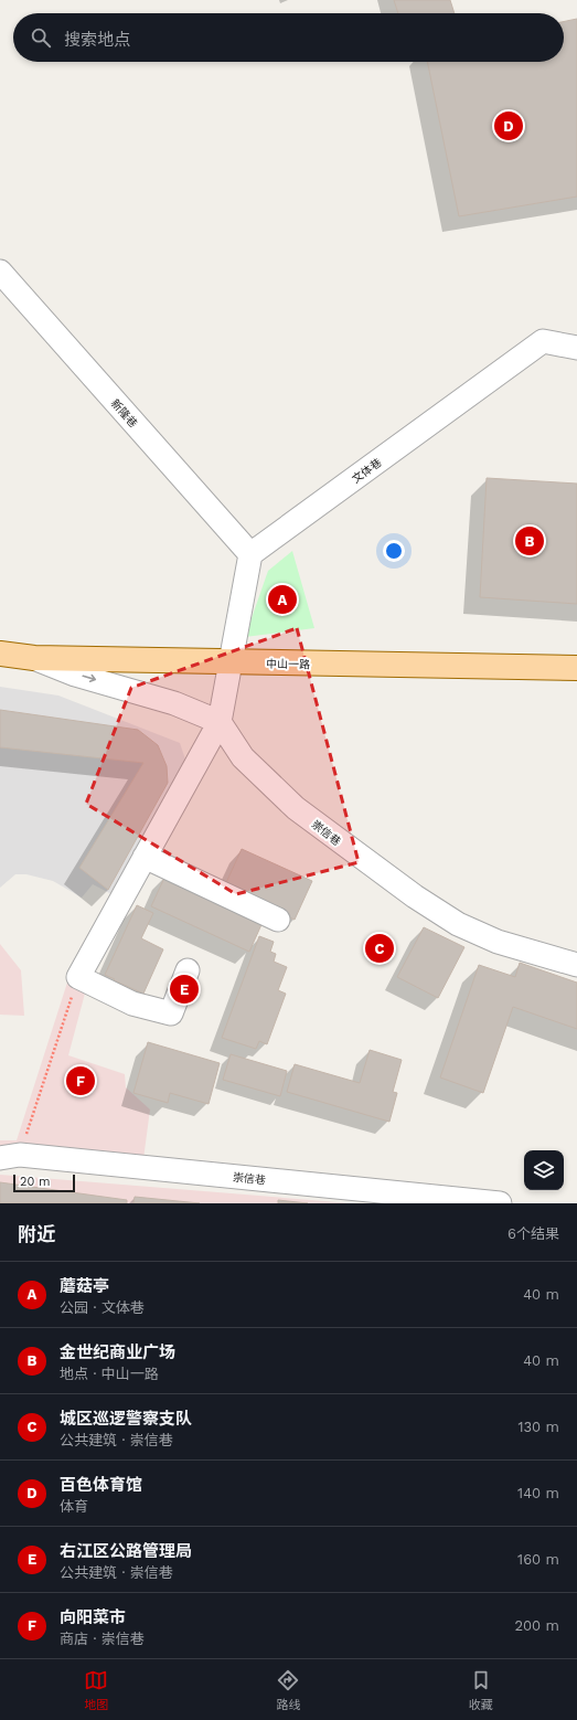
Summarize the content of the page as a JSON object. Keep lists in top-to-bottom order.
{
  "streets": {
    "main road": ["中山一路"],
    "street": ["新隆巷", "文体巷", "崇信巷"]
  },
  "crossings": [
    ["新隆巷", "文体巷"]
  ],
  "scale_bar": "20 m",
  "page": {
    "search": "搜索地点",
    "pins": [
      "D",
      "B",
      "A",
      "C",
      "E",
      "F"
    ],
    "scale": "20 m",
    "heading": ["附近", "6个结果"],
    "list": [
      {
        "mark": "A",
        "name": "蘑菇亭",
        "note": "公园 · 文体巷",
        "value": "40 m"
      },
      {
        "mark": "B",
        "name": "金世纪商业广场",
        "note": "地点 · 中山一路",
        "value": "40 m"
      },
      {
        "mark": "C",
        "name": "城区巡逻警察支队",
        "note": "公共建筑 · 崇信巷",
        "value": "130 m"
      },
      {
        "mark": "D",
        "name": "百色体育馆",
        "note": "体育",
        "value": "140 m"
      },
      {
        "mark": "E",
        "name": "右江区公路管理局",
        "note": "公共建筑 · 崇信巷",
        "value": "160 m"
      },
      {
        "mark": "F",
        "name": "向阳菜市",
        "note": "商店 · 崇信巷",
        "value": "200 m"
      }
    ],
    "nav": ["地图", "路线", "收藏"]
  }
}
